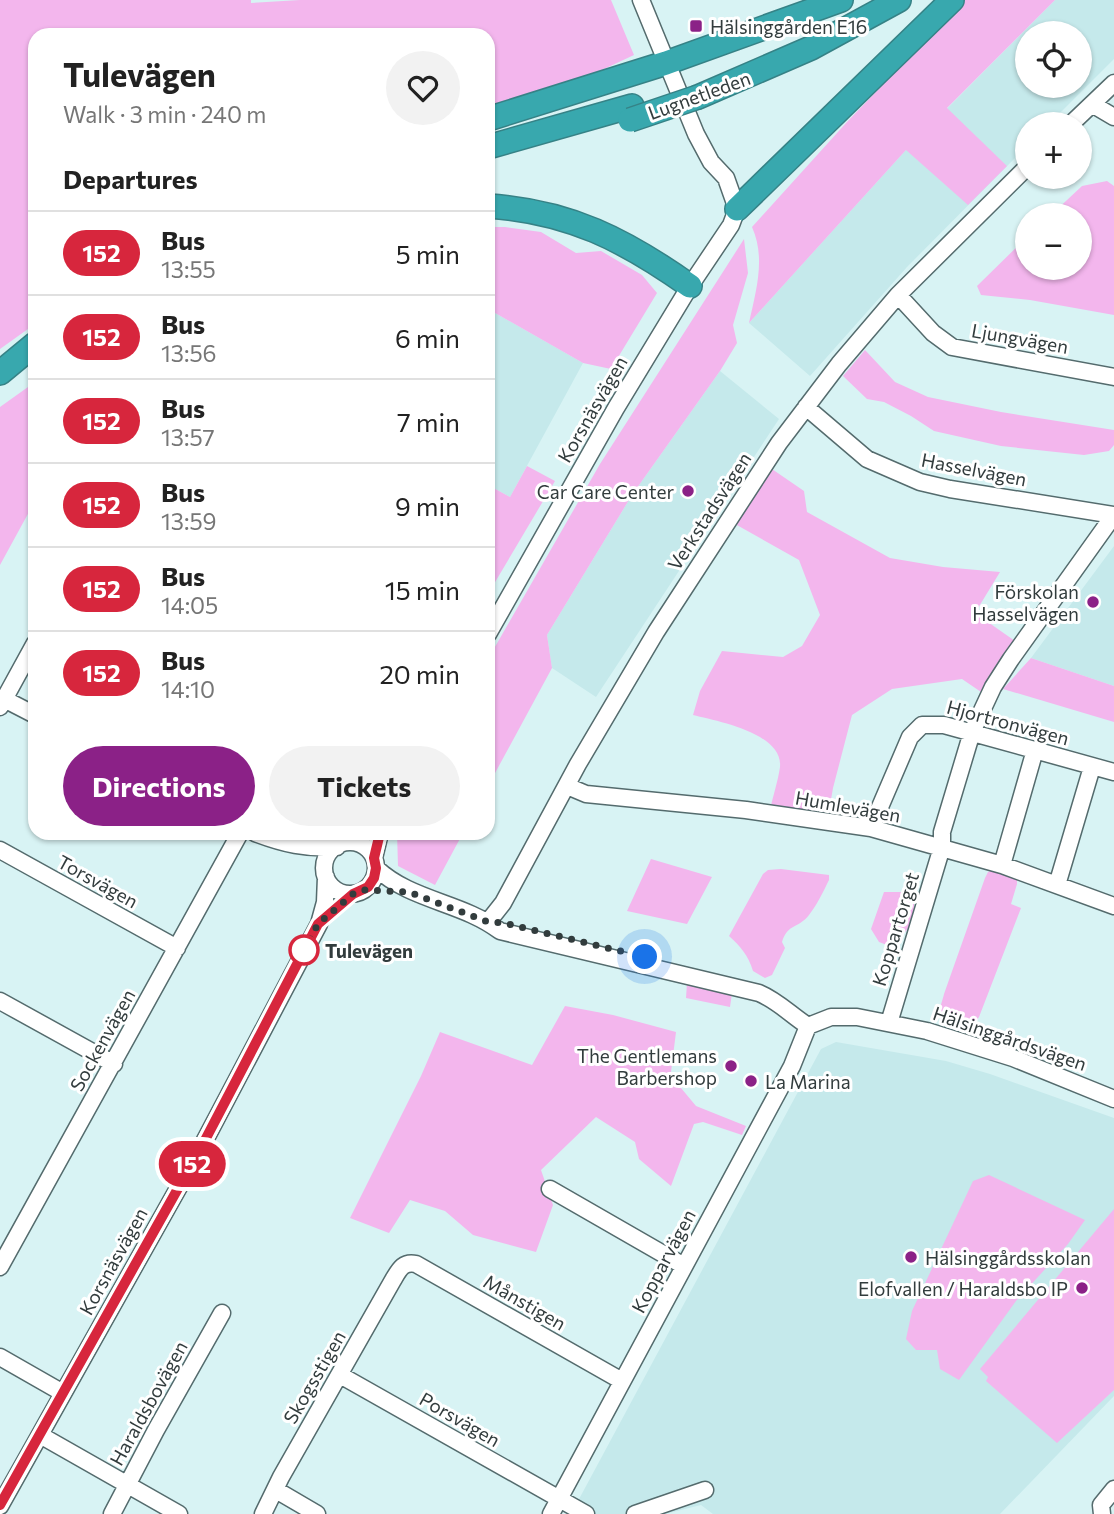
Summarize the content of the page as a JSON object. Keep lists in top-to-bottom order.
{
  "streets": {
    "highway": ["Lugnetleden"],
    "street": [
      "Ljungvägen",
      "Korsnäsvägen",
      "Hasselvägen",
      "Verkstadsvägen",
      "Hjortronvägen",
      "Humlevägen",
      "Torsvägen",
      "Koppartorget",
      "Hälsinggårdsvägen",
      "Sockenvägen",
      "Kopparvägen",
      "Månstigen",
      "Skogsstigen",
      "Haraldsbovägen",
      "Porsvägen"
    ]
  },
  "crossings": [
    ["Ljungvägen", "Verkstadsvägen"],
    ["Hasselvägen", "Verkstadsvägen"],
    ["Hasselvägen", "Koppartorget"],
    ["Verkstadsvägen", "Humlevägen"],
    ["Hjortronvägen", "Humlevägen"],
    ["Hjortronvägen", "Koppartorget"],
    ["Humlevägen", "Koppartorget"],
    ["Torsvägen", "Sockenvägen"],
    ["Koppartorget", "Hälsinggårdsvägen"],
    ["Hälsinggårdsvägen", "Kopparvägen"],
    ["Kopparvägen", "Månstigen"],
    ["Kopparvägen", "Porsvägen"],
    ["Månstigen", "Skogsstigen"],
    ["Skogsstigen", "Porsvägen"]
  ],
  "places": {
    "transit": ["Hälsinggården E16"],
    "other": [
      "Car Care Center",
      "Förskolan Hasselvägen",
      "Tulevägen",
      "The Gentlemans Barbershop",
      "La Marina",
      "Hälsinggårdsskolan",
      "Elofvallen / Haraldsbo IP"
    ]
  },
  "lines": ["bus line 152"],
  "page": {
    "on_map": "152",
    "map_buttons": ["+", "−"],
    "heading": [
      ["Tulevägen", "Walk · 3 min · 240 m"],
      "Departures"
    ],
    "list": [
      {
        "mark": "152",
        "name": "Bus",
        "note": "13:55",
        "value": "5 min"
      },
      {
        "mark": "152",
        "name": "Bus",
        "note": "13:56",
        "value": "6 min"
      },
      {
        "mark": "152",
        "name": "Bus",
        "note": "13:57",
        "value": "7 min"
      },
      {
        "mark": "152",
        "name": "Bus",
        "note": "13:59",
        "value": "9 min"
      },
      {
        "mark": "152",
        "name": "Bus",
        "note": "14:05",
        "value": "15 min"
      },
      {
        "mark": "152",
        "name": "Bus",
        "note": "14:10",
        "value": "20 min"
      }
    ],
    "buttons": ["Directions", "Tickets"]
  }
}
